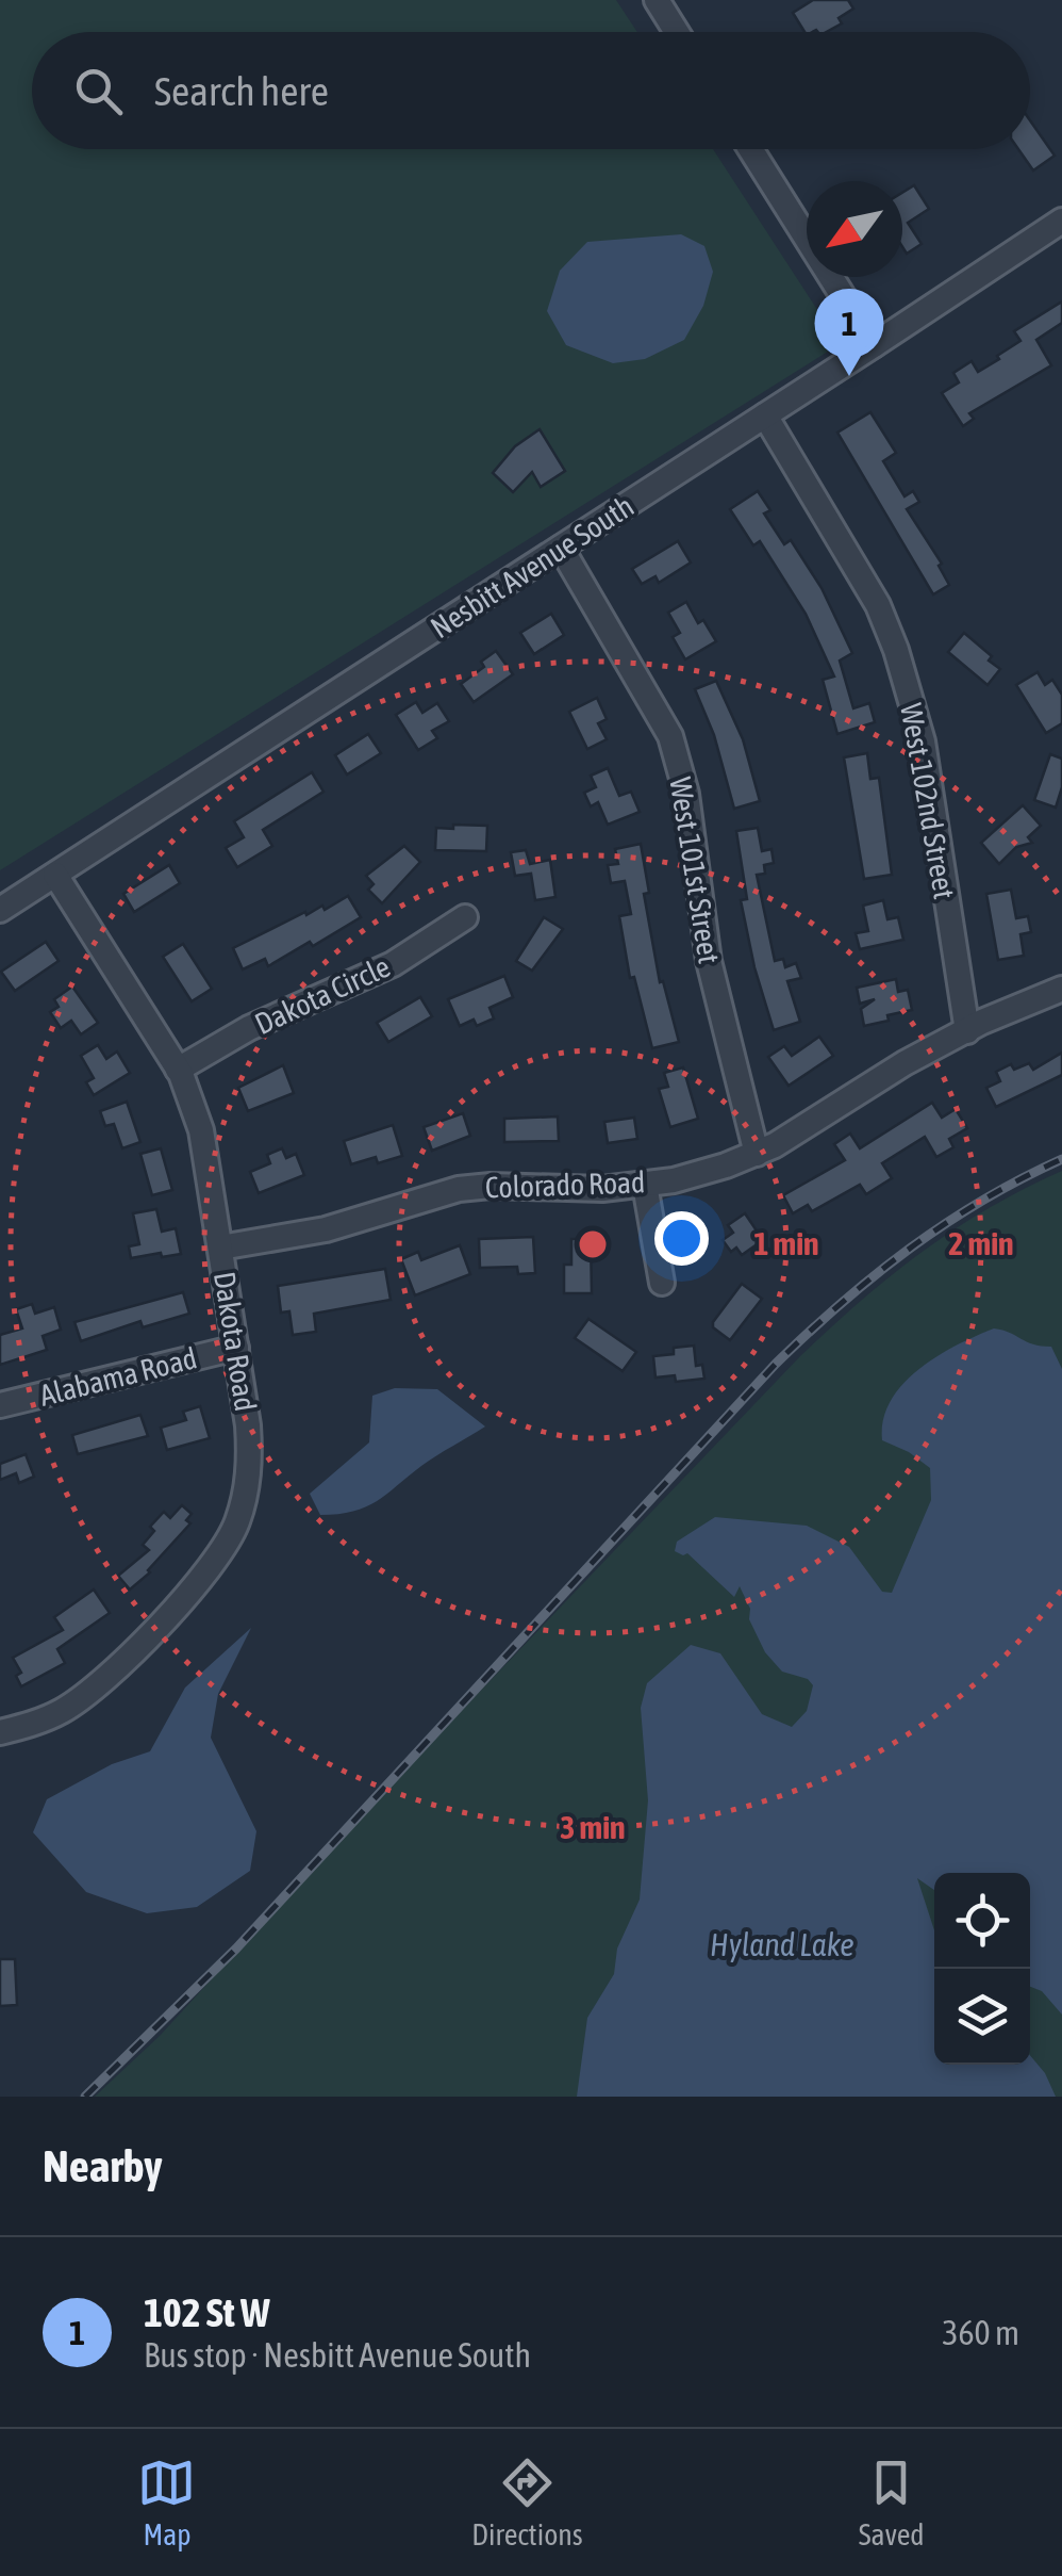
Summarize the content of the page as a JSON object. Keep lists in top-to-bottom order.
{
  "streets": {
    "street": [
      "Nesbitt Avenue South",
      "West 102nd Street",
      "West 101st Street",
      "Dakota Circle",
      "Colorado Road",
      "Dakota Road",
      "Alabama Road"
    ]
  },
  "crossings": [
    ["Nesbitt Avenue South", "West 102nd Street"],
    ["Nesbitt Avenue South", "West 101st Street"],
    ["Nesbitt Avenue South", "Dakota Road"],
    ["West 102nd Street", "Colorado Road"],
    ["West 101st Street", "Colorado Road"],
    ["Dakota Circle", "Dakota Road"],
    ["Colorado Road", "Dakota Road"],
    ["Dakota Road", "Alabama Road"]
  ],
  "water": ["Hyland Lake"],
  "north": "bottom left",
  "page": {
    "search": "Search here",
    "pins": "1",
    "heading": "Nearby",
    "list": [
      {
        "mark": "1",
        "name": "102 St W",
        "note": "Bus stop · Nesbitt Avenue South",
        "value": "360 m"
      }
    ],
    "nav": ["Map", "Directions", "Saved"]
  },
  "rings": ["1 min", "2 min", "3 min"]
}
